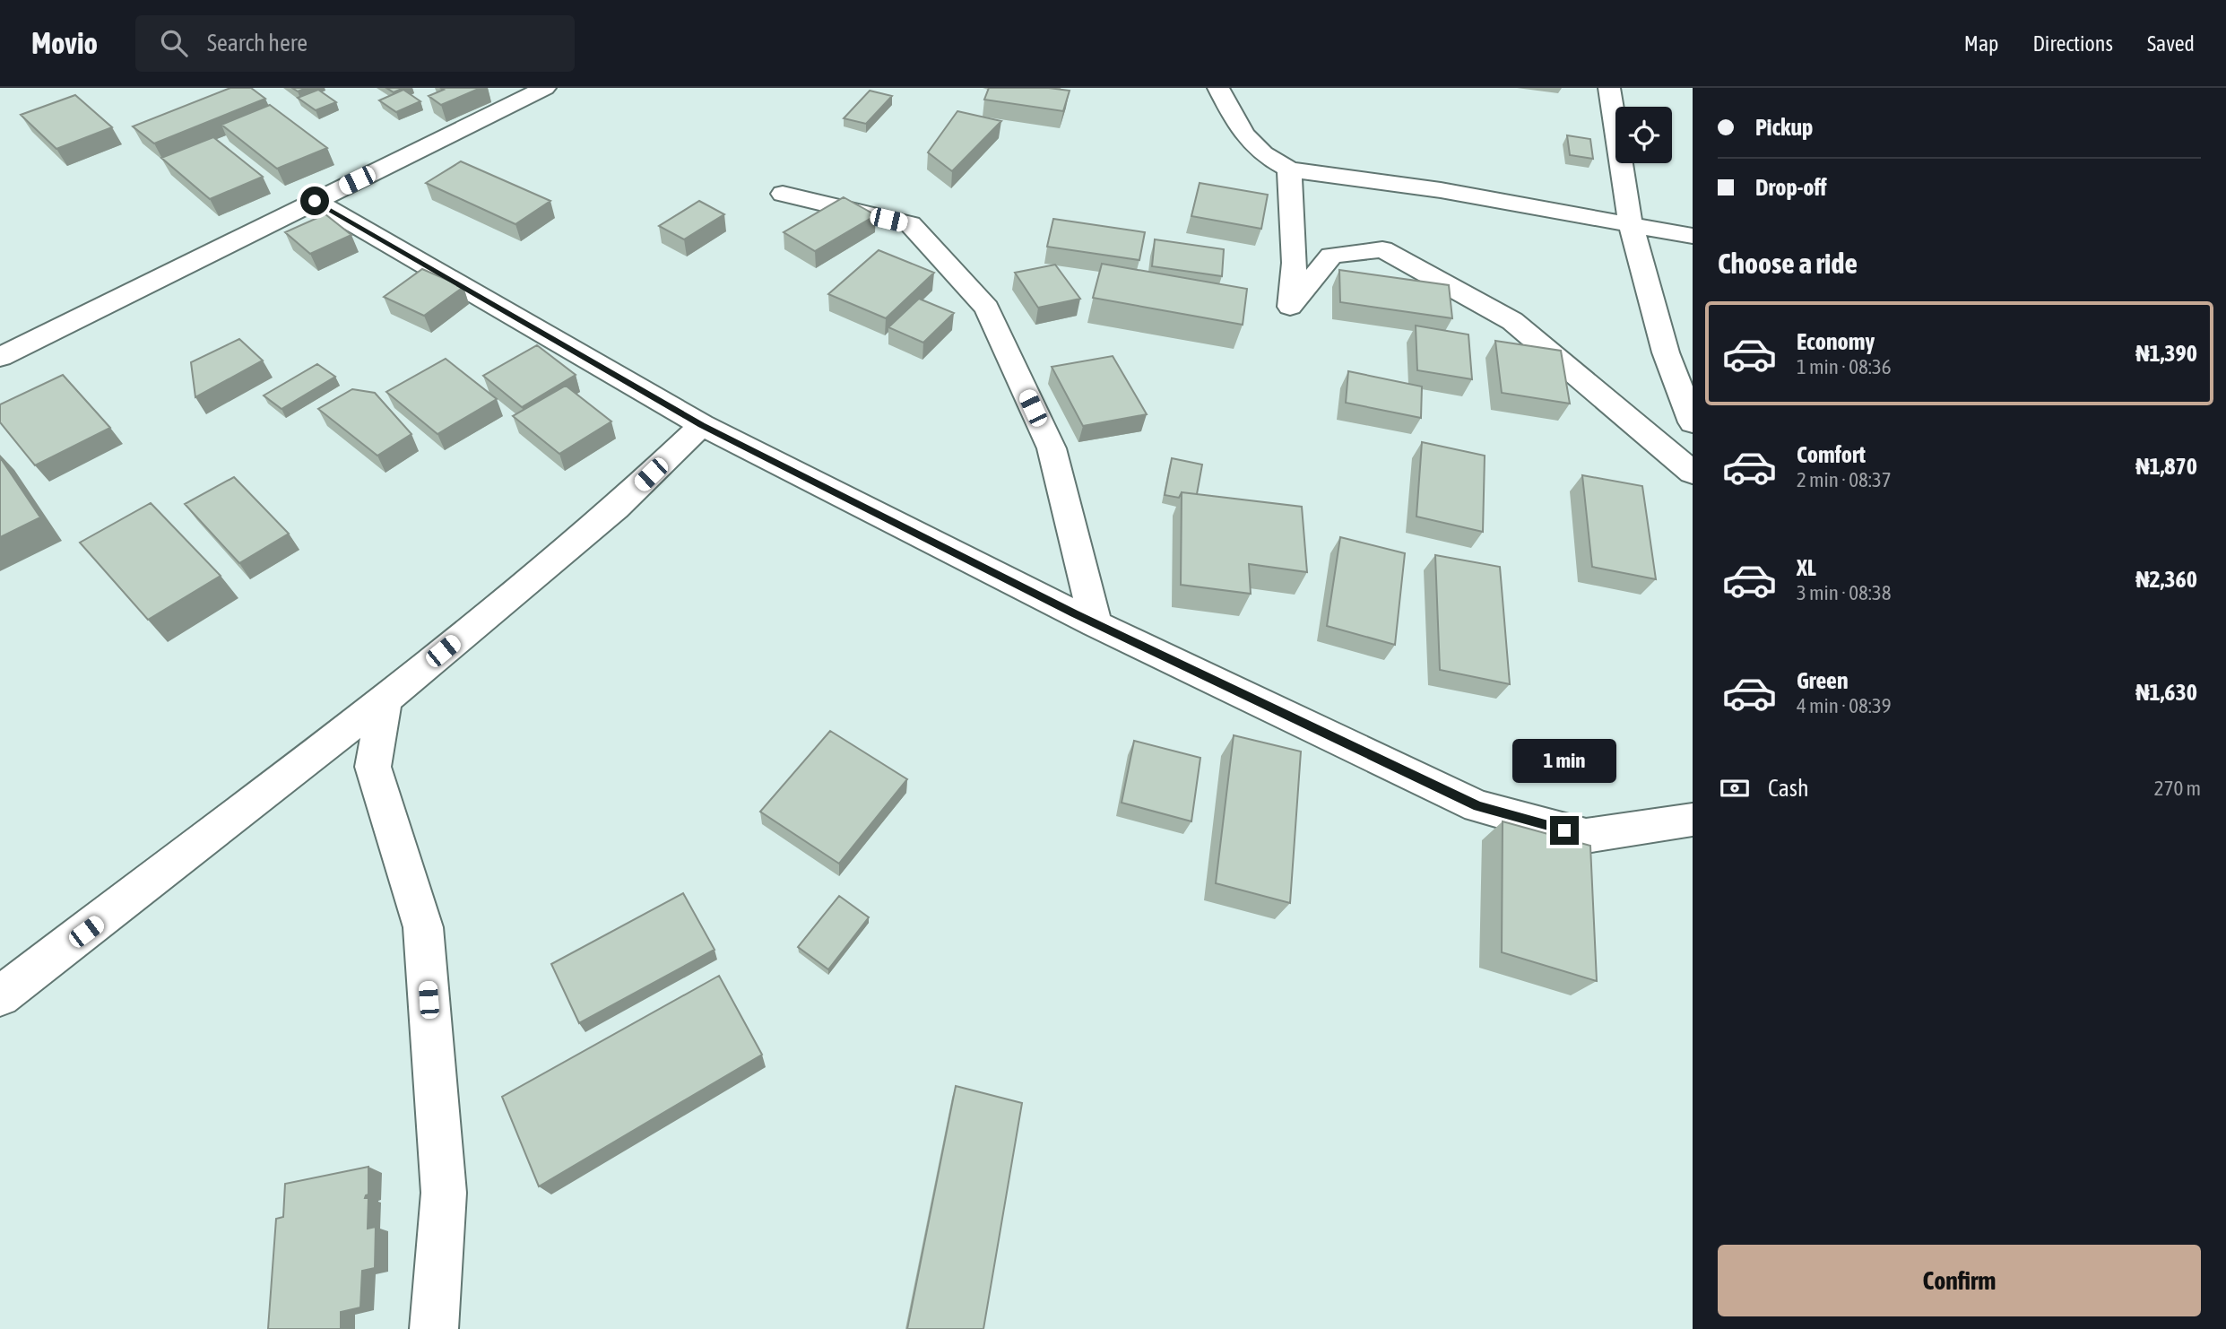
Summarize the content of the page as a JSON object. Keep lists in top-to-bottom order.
{
  "page": {
    "header": "Movio",
    "search": "Search here",
    "nav": ["Map", "Directions", "Saved"],
    "banner": ["Pickup", "Drop-off"],
    "heading": "Choose a ride",
    "list": [
      {
        "name": "Economy",
        "note": "1 min · 08:36",
        "value": "₦1,390"
      },
      {
        "name": "Comfort",
        "note": "2 min · 08:37",
        "value": "₦1,870"
      },
      {
        "name": "XL",
        "note": "3 min · 08:38",
        "value": "₦2,360"
      },
      {
        "name": "Green",
        "note": "4 min · 08:39",
        "value": "₦1,630"
      }
    ],
    "bubble": "1 min",
    "pay": ["Cash", "270 m"],
    "buttons": "Confirm"
  }
}
